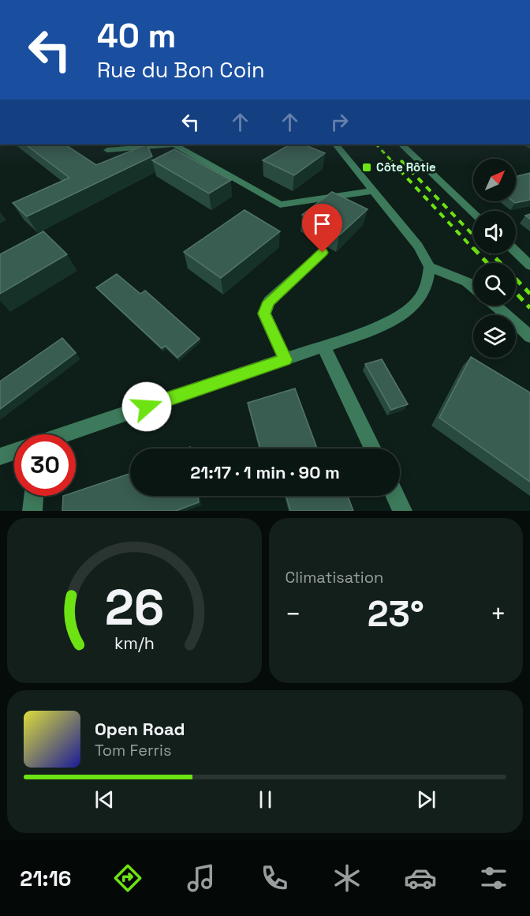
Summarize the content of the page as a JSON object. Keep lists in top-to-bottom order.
{
  "places": {
    "transit": ["Côte Rôtie"]
  },
  "north": "top right",
  "page": {
    "turn": ["40 m", "Rue du Bon Coin"],
    "limit": "30",
    "trip": "21:17 · 1 min · 90 m",
    "tile": "Climatisation",
    "heat": ["−", "23°", "+"],
    "song": ["Open Road", "Tom Ferris"],
    "tabs": "21:16",
    "gauge": ["26", "km/h"]
  }
}
